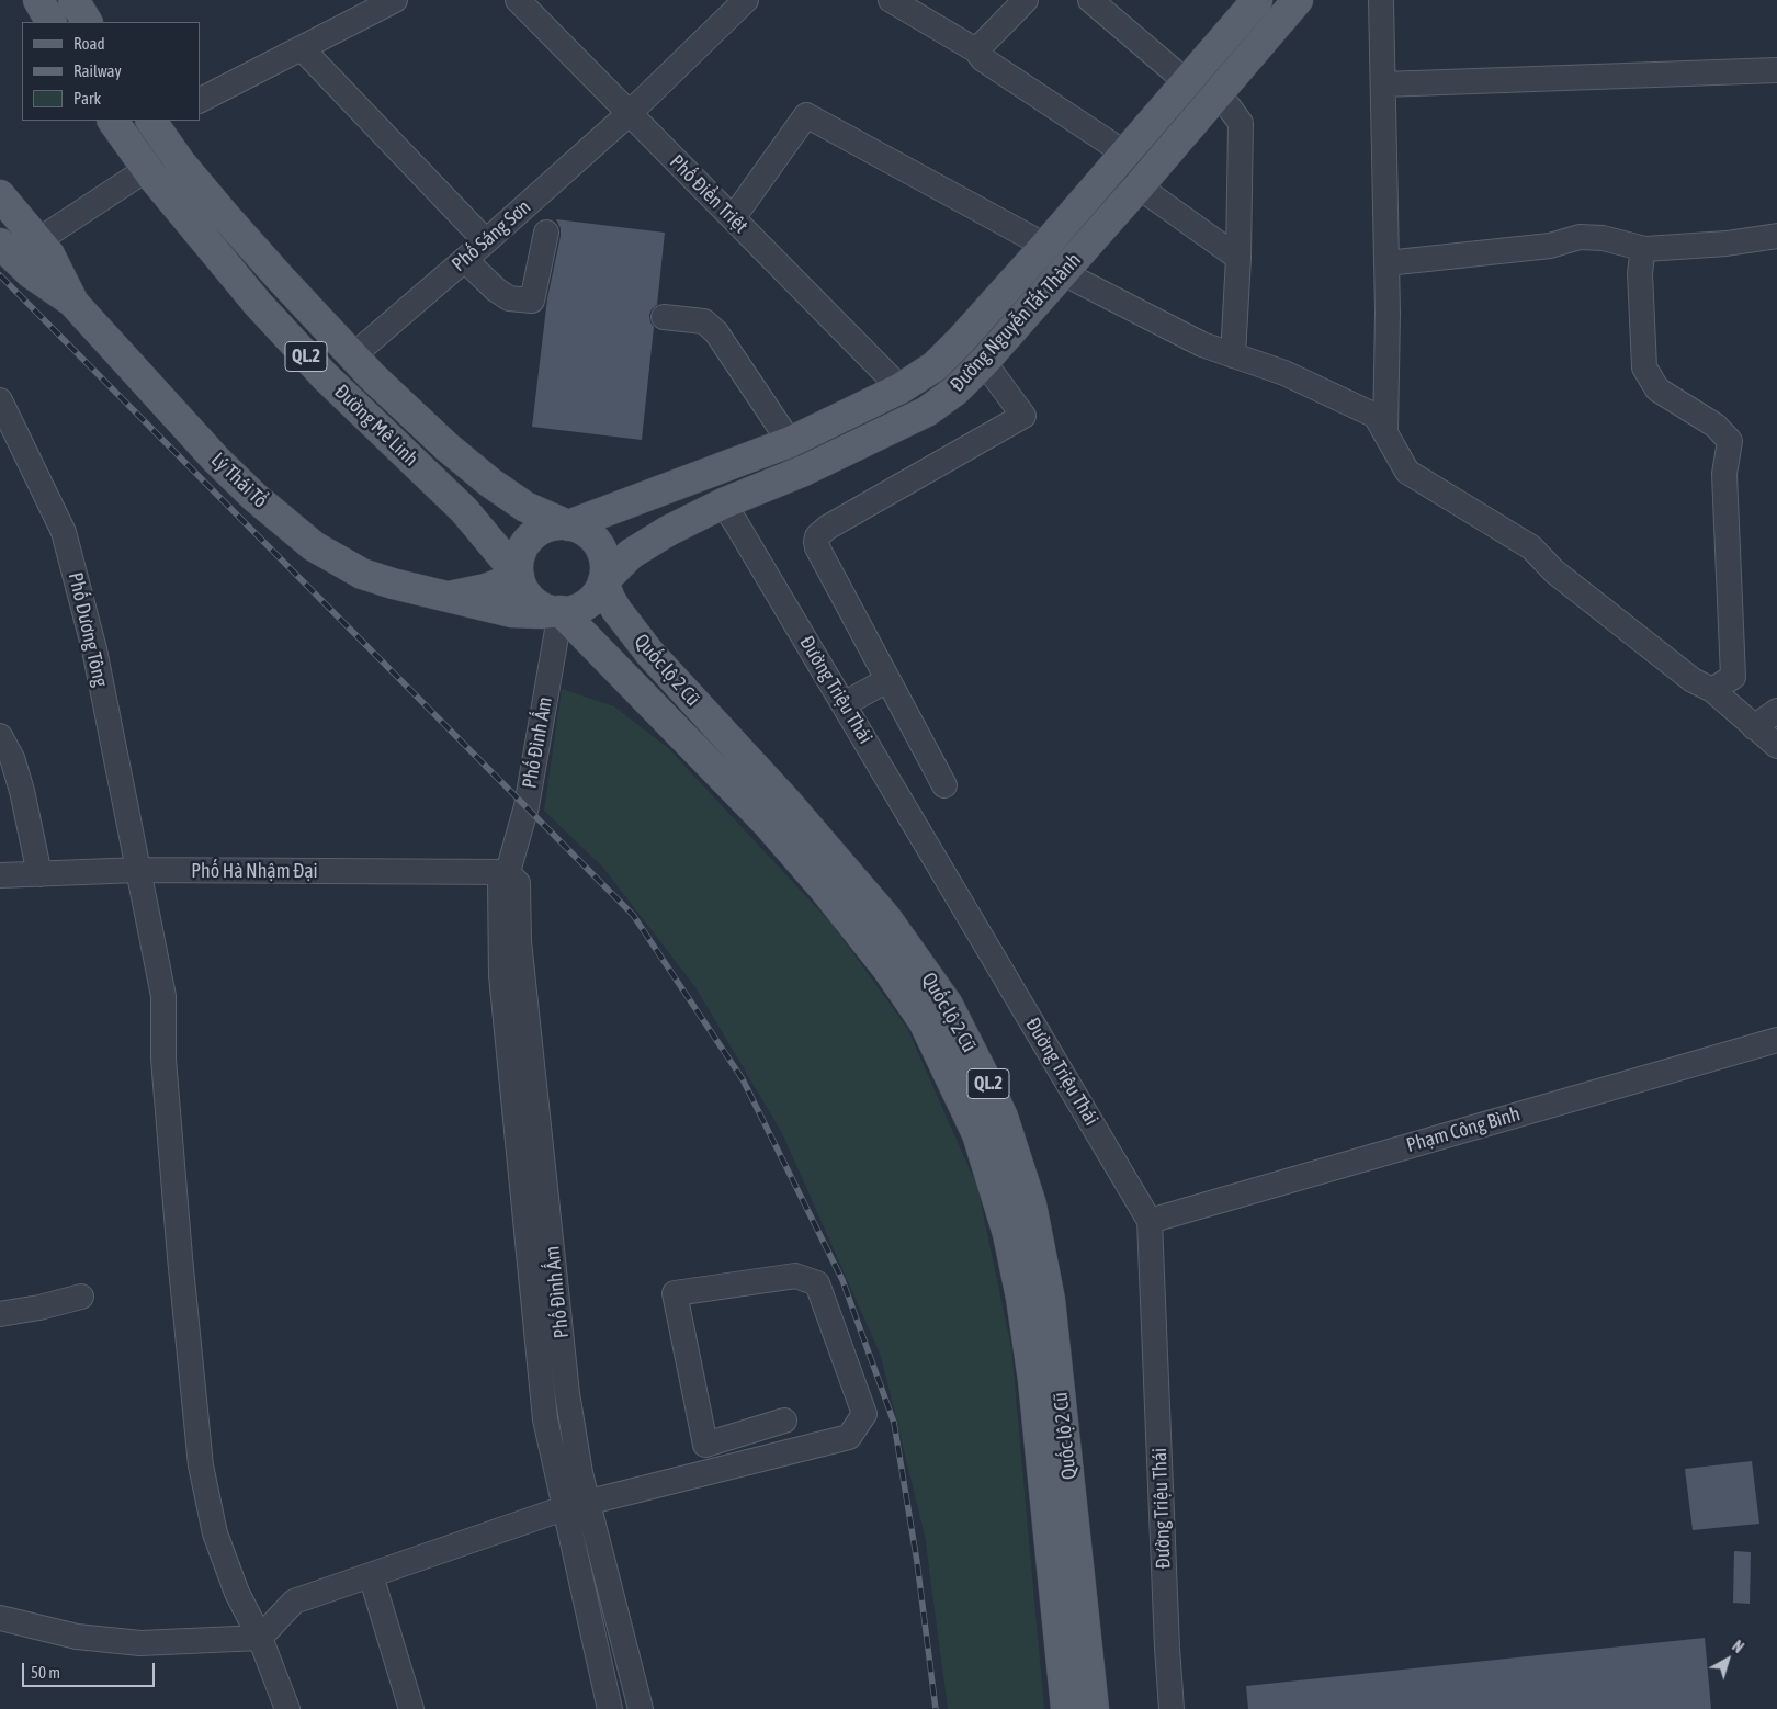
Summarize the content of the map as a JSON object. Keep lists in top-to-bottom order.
{
  "streets": {
    "main road": [
      "Đường Nguyễn Tất Thành",
      "QL.2",
      "Đường Mê Linh",
      "Lý Thái Tổ",
      "Quốc lộ 2 Cũ"
    ],
    "street": [
      "Phố Điển Triệt",
      "Phố Sáng Sơn",
      "Phố Dương Tông",
      "Đường Triệu Thái",
      "Phố Đình Ấm",
      "Phố Hà Nhậm Đại",
      "Phạm Công Bình"
    ]
  },
  "crossings": [
    ["Phố Điển Triệt", "Phố Sáng Sơn"],
    ["Phố Điển Triệt", "Đường Nguyễn Tất Thành"],
    ["Phố Sáng Sơn", "Đường Mê Linh"],
    ["Đường Nguyễn Tất Thành", "QL.2"],
    ["Đường Nguyễn Tất Thành", "Đường Mê Linh"],
    ["Đường Nguyễn Tất Thành", "Lý Thái Tổ"],
    ["Đường Nguyễn Tất Thành", "Quốc lộ 2 Cũ"],
    ["Đường Nguyễn Tất Thành", "Đường Triệu Thái"],
    ["Đường Nguyễn Tất Thành", "Phố Đình Ấm"],
    ["QL.2", "Đường Mê Linh"],
    ["QL.2", "Lý Thái Tổ"],
    ["QL.2", "Quốc lộ 2 Cũ"],
    ["QL.2", "Phố Đình Ấm"],
    ["Đường Mê Linh", "Lý Thái Tổ"],
    ["Đường Mê Linh", "Quốc lộ 2 Cũ"],
    ["Đường Mê Linh", "Phố Đình Ấm"],
    ["Lý Thái Tổ", "Quốc lộ 2 Cũ"],
    ["Lý Thái Tổ", "Phố Đình Ấm"],
    ["Phố Dương Tông", "Phố Hà Nhậm Đại"],
    ["Quốc lộ 2 Cũ", "Phố Đình Ấm"],
    ["Đường Triệu Thái", "Phạm Công Bình"],
    ["Phố Đình Ấm", "Phố Hà Nhậm Đại"]
  ],
  "legend": ["Road", "Railway", "Park"],
  "scale_bar": "50 m",
  "north": "top right"
}
